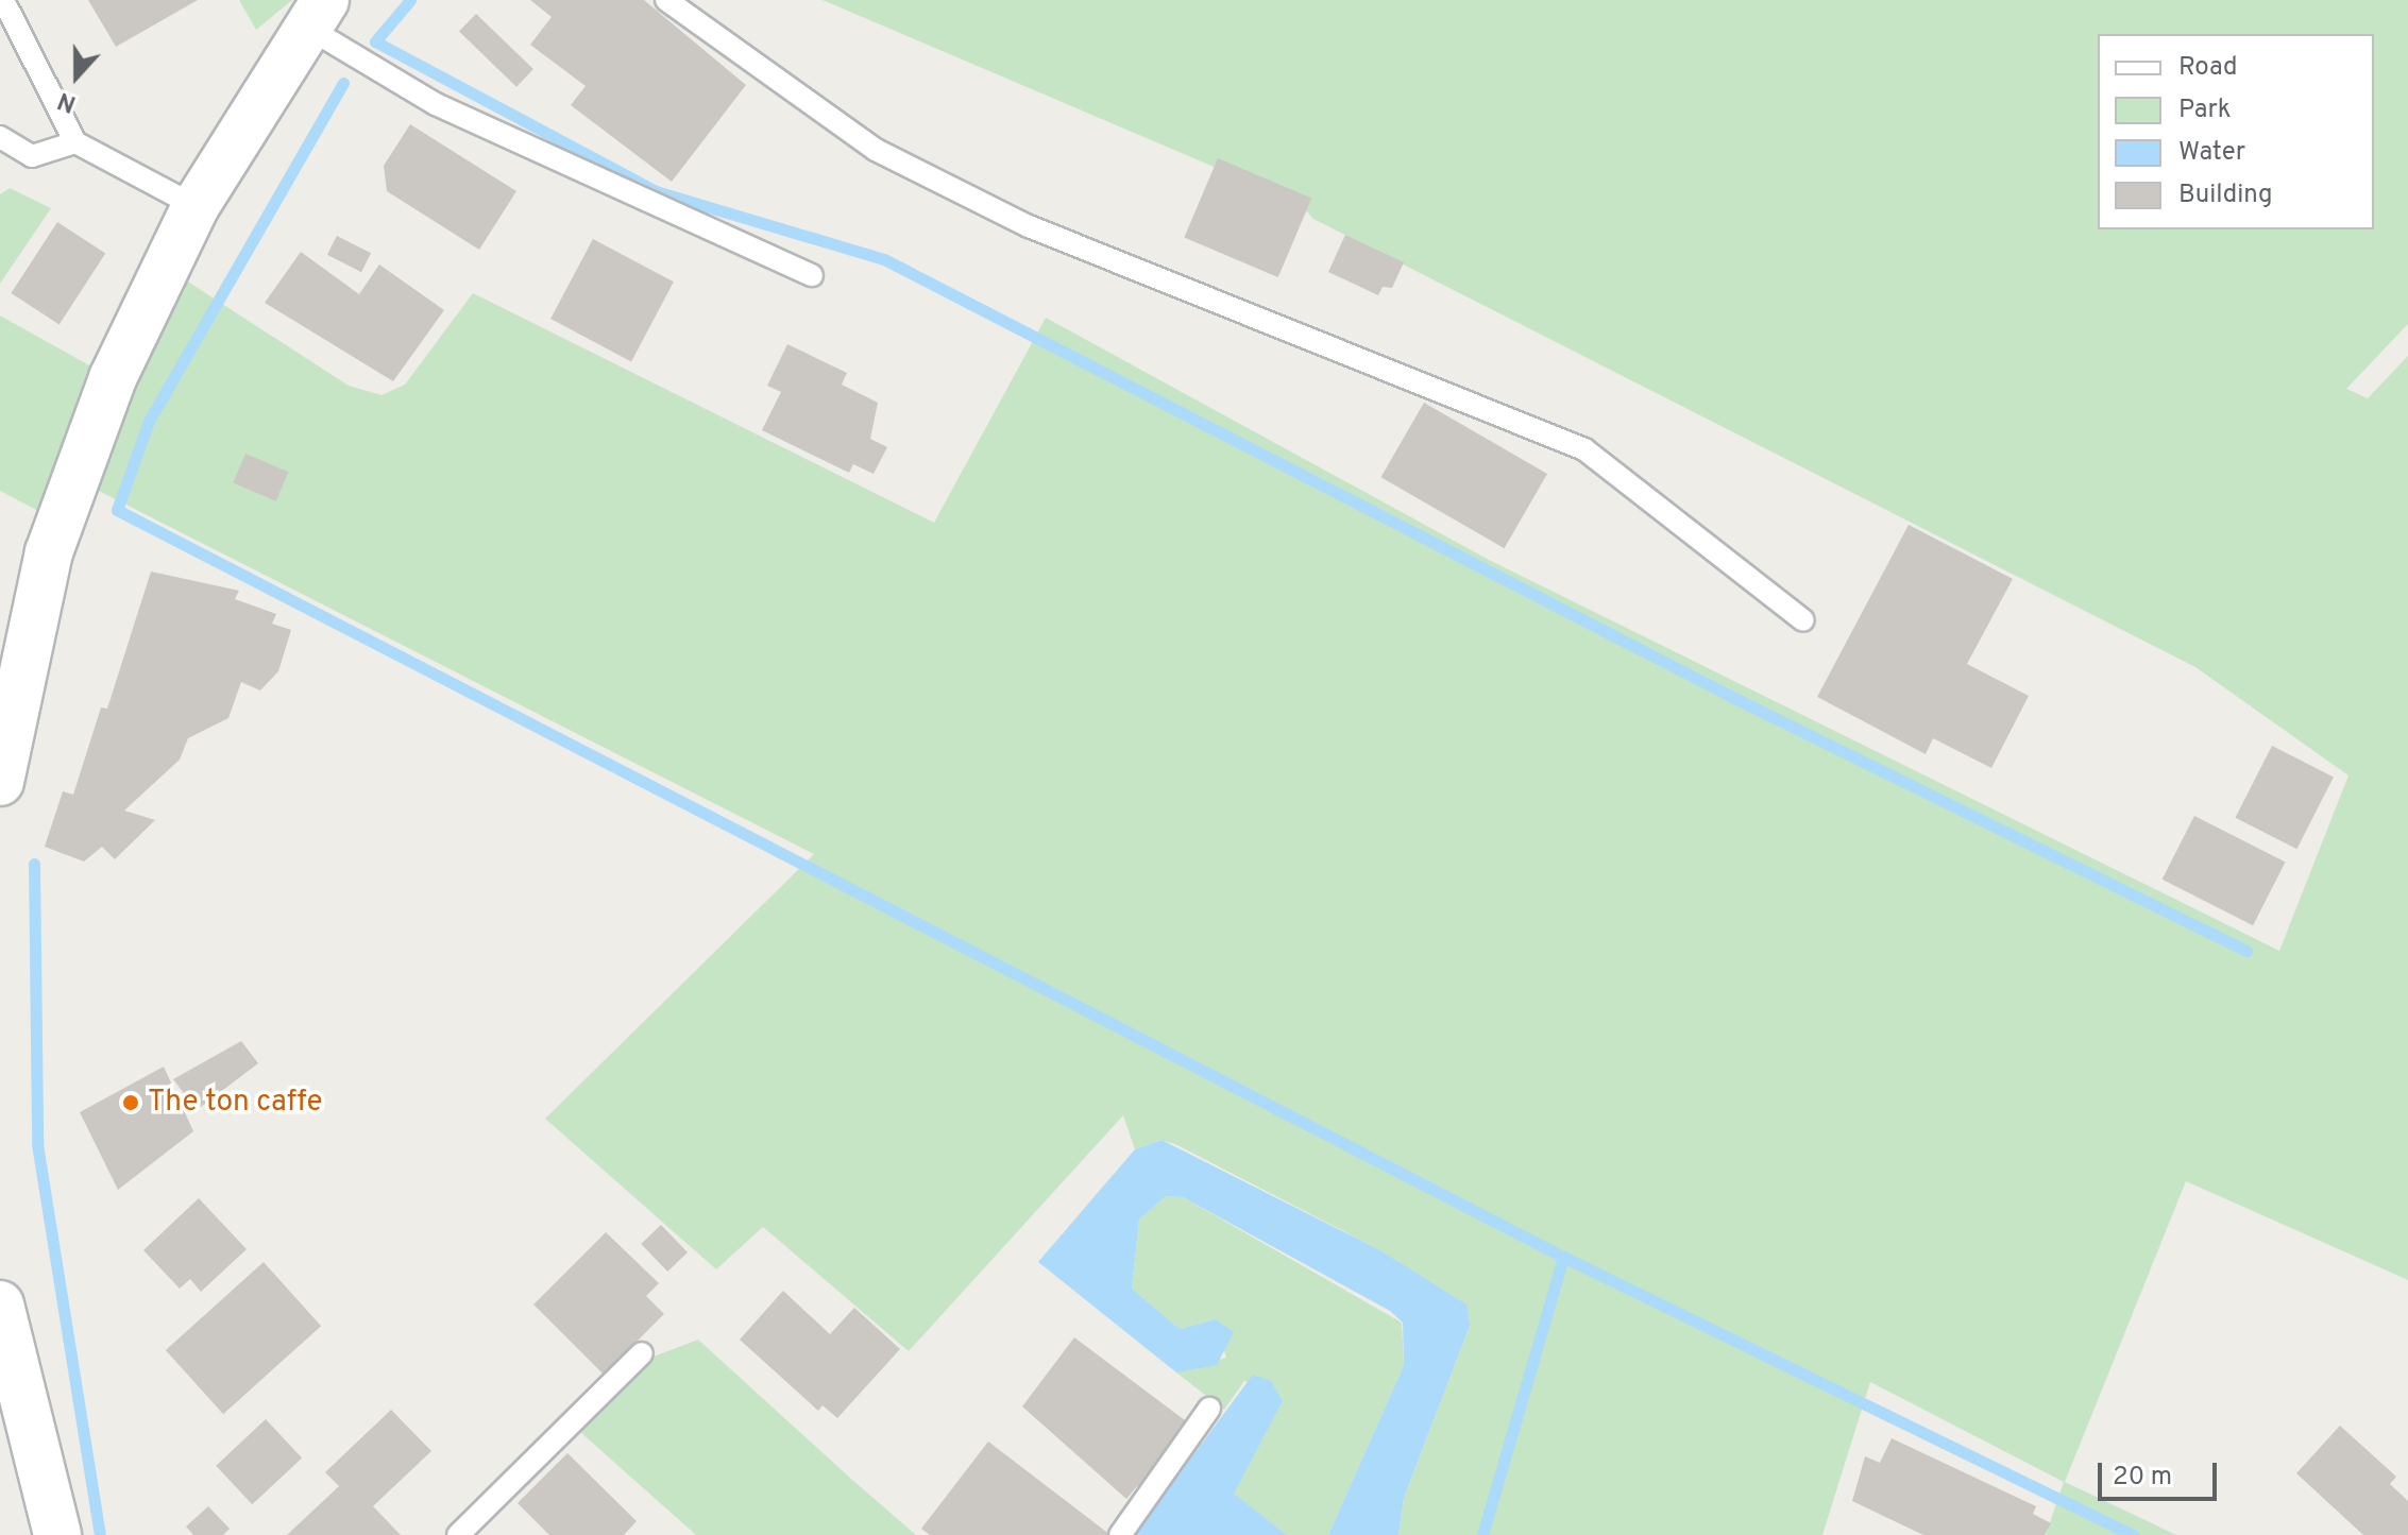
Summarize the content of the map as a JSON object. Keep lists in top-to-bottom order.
{
  "places": ["The ton caffe"],
  "legend": [
    "Road",
    "Park",
    "Water",
    "Building"
  ],
  "scale_bar": "20 m",
  "north": "bottom"
}
